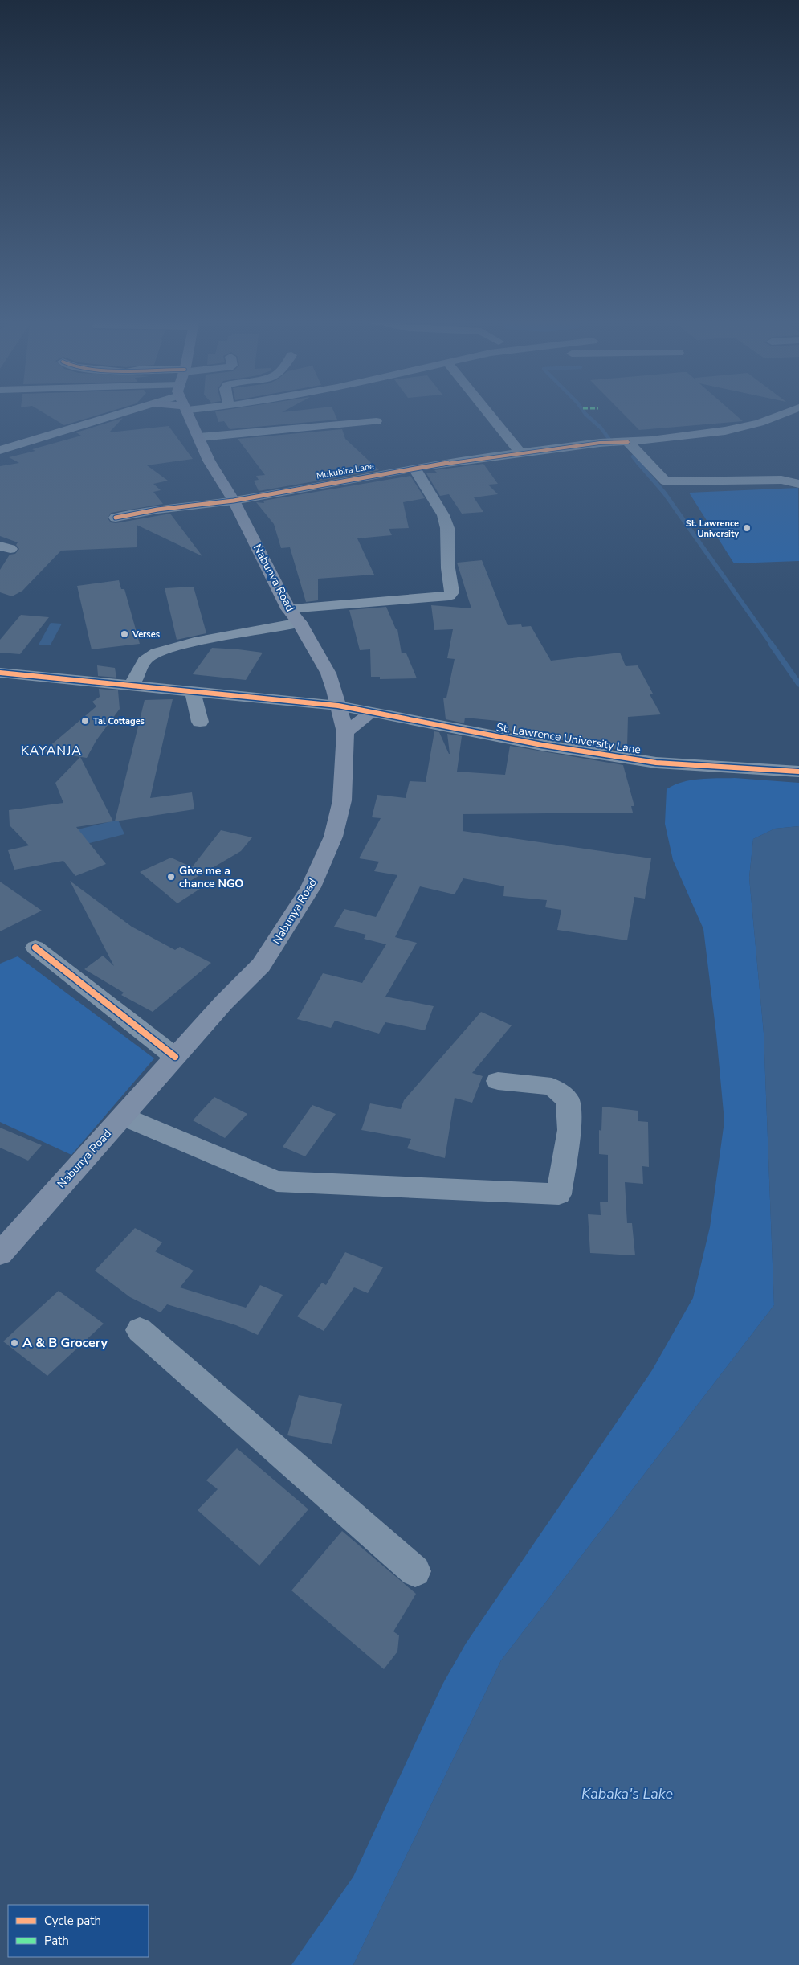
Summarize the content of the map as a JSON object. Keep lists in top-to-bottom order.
{
  "streets": {
    "main road": ["Nabunya Road"],
    "street": ["Mukubira Lane", "St. Lawrence University Lane"]
  },
  "crossings": [
    ["Mukubira Lane", "Nabunya Road"],
    ["Nabunya Road", "St. Lawrence University Lane"]
  ],
  "districts": ["KAYANJA"],
  "water": ["Kabaka's Lake"],
  "places": [
    "St. Lawrence University",
    "Verses",
    "Tal Cottages",
    "Give me a chance NGO",
    "A & B Grocery"
  ],
  "legend": ["Cycle path", "Path"]
}
